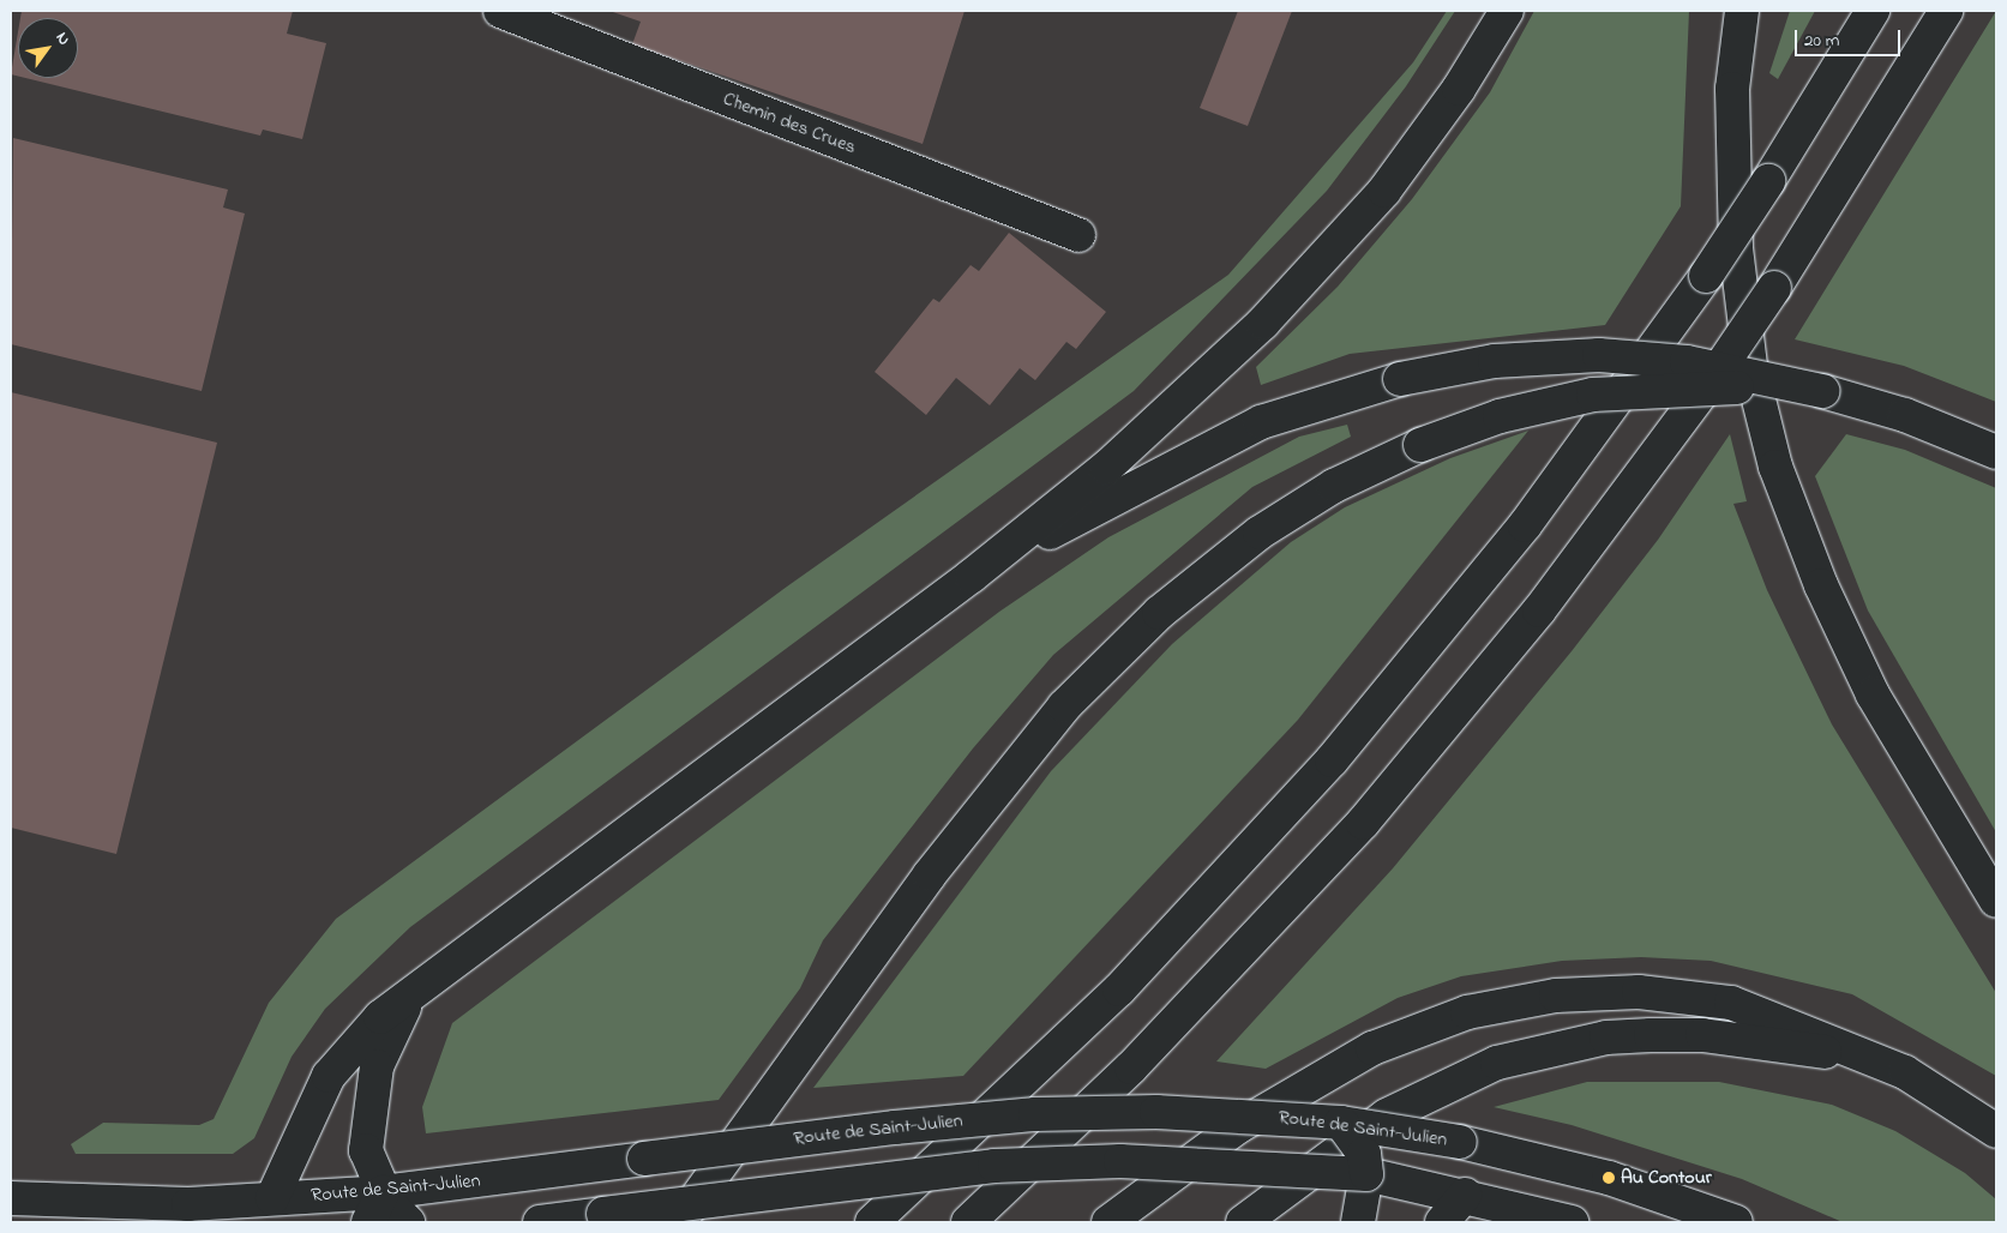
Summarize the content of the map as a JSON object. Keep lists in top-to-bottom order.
{
  "streets": {
    "main road": ["Chemin des Crues", "Route de Saint-Julien"]
  },
  "places": ["Au Contour"],
  "scale_bar": "20 m",
  "north": "top right"
}
